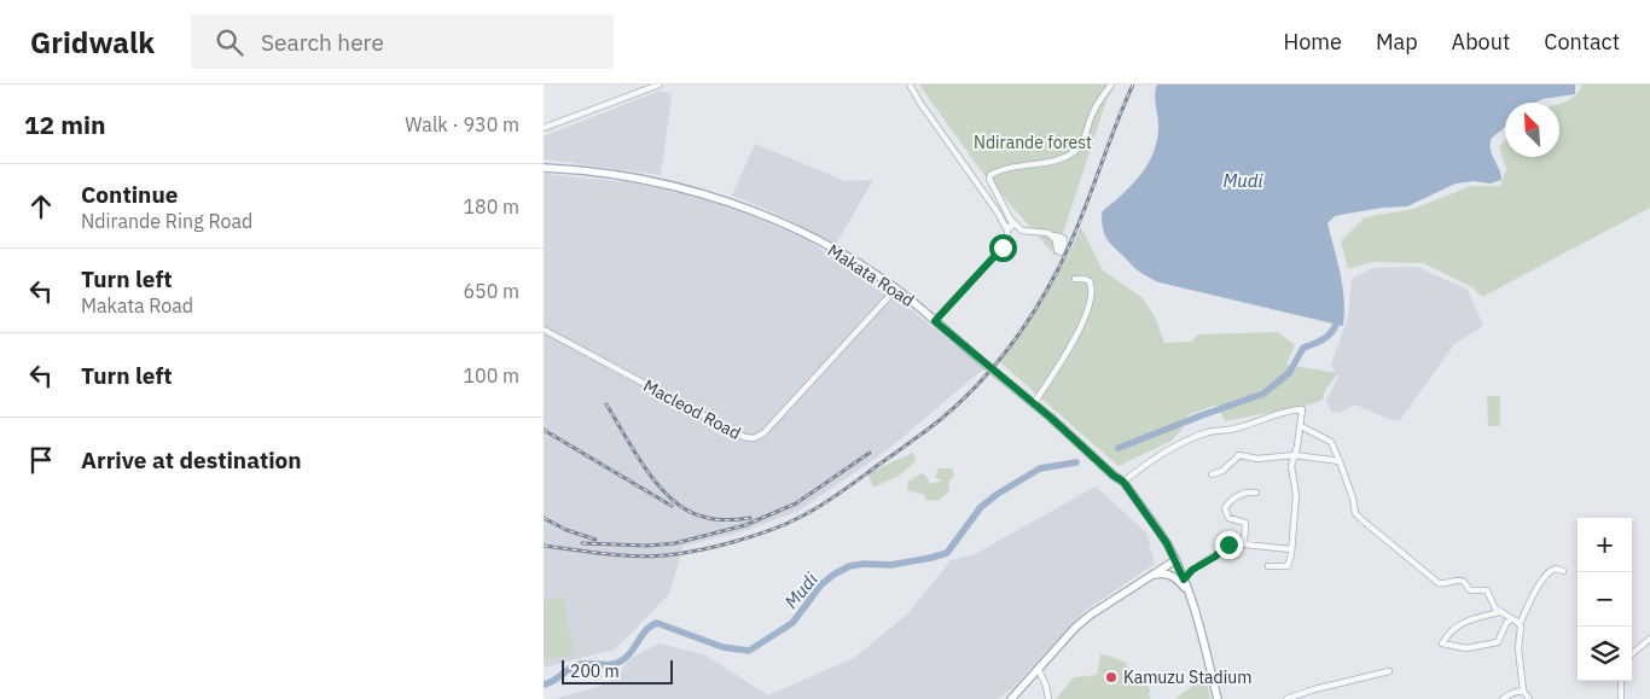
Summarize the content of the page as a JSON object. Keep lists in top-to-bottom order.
{
  "streets": {
    "main road": ["Makata Road"],
    "street": ["Macleod Road"]
  },
  "crossings": [
    ["Makata Road", "Macleod Road"]
  ],
  "water": ["Mudi"],
  "parks": ["Ndirande forest"],
  "places": ["Kamuzu Stadium"],
  "scale_bar": "200 m",
  "north": "top left",
  "page": {
    "header": "Gridwalk",
    "search": "Search here",
    "nav": [
      "Home",
      "Map",
      "About",
      "Contact"
    ],
    "heading": ["12 min", "Walk · 930 m"],
    "list": [
      ["Continue", "Ndirande Ring Road", "180 m"],
      ["Turn left", "Makata Road", "650 m"],
      ["Turn left", "100 m"],
      "Arrive at destination"
    ],
    "map_buttons": ["+", "−"],
    "scale": "200 m"
  }
}
